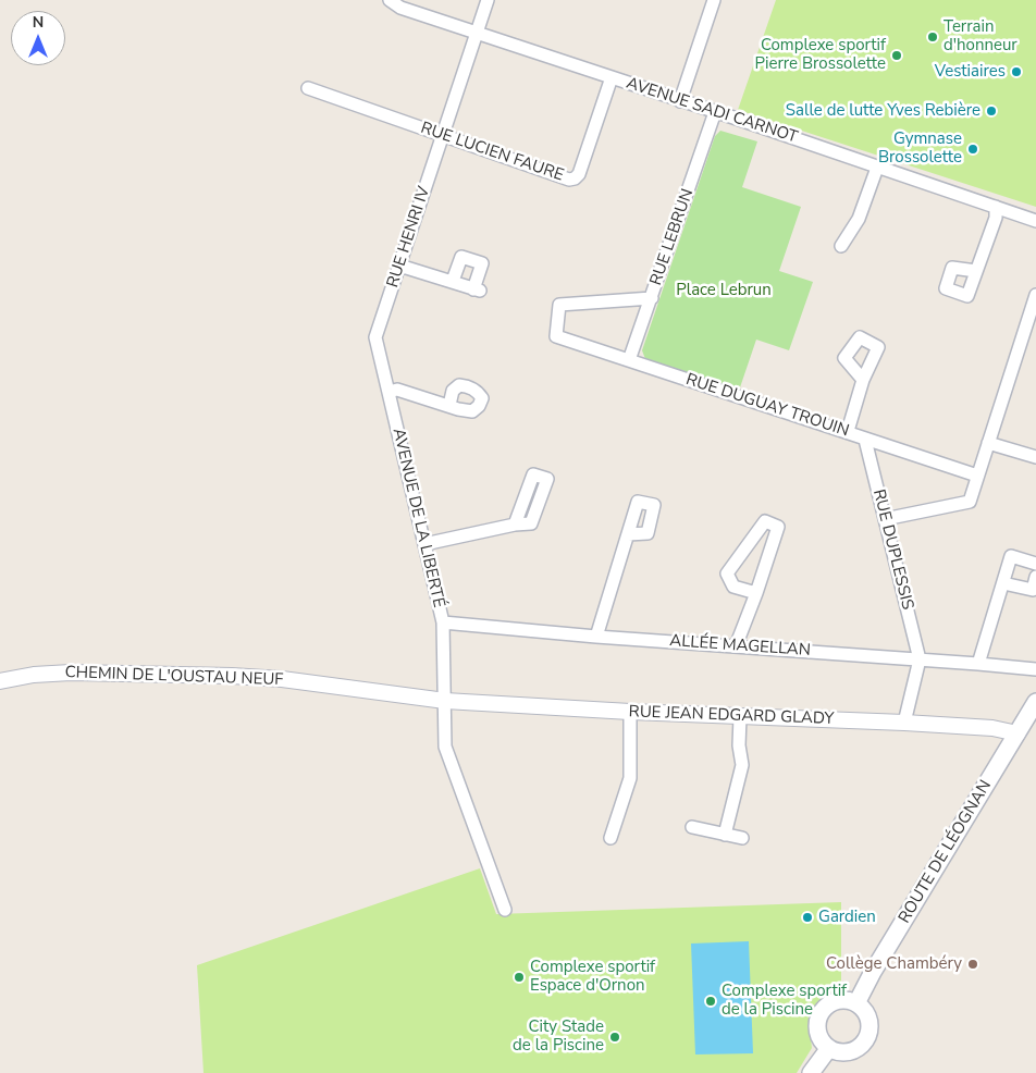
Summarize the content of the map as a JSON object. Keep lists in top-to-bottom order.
{
  "streets": {
    "main road": ["ROUTE DE LÉOGNAN"],
    "street": [
      "AVENUE SADI CARNOT",
      "RUE LUCIEN FAURE",
      "RUE HENRI IV",
      "RUE LEBRUN",
      "RUE DUGUAY TROUIN",
      "AVENUE DE LA LIBERTÉ",
      "RUE DUPLESSIS",
      "ALLÉE MAGELLAN",
      "CHEMIN DE L'OUSTAU NEUF",
      "RUE JEAN EDGARD GLADY"
    ]
  },
  "crossings": [
    ["AVENUE SADI CARNOT", "RUE LUCIEN FAURE"],
    ["AVENUE SADI CARNOT", "RUE HENRI IV"],
    ["AVENUE SADI CARNOT", "RUE LEBRUN"],
    ["RUE LUCIEN FAURE", "RUE HENRI IV"],
    ["RUE HENRI IV", "AVENUE DE LA LIBERTÉ"],
    ["RUE LEBRUN", "RUE DUGUAY TROUIN"],
    ["RUE DUGUAY TROUIN", "RUE DUPLESSIS"],
    ["AVENUE DE LA LIBERTÉ", "ALLÉE MAGELLAN"],
    ["AVENUE DE LA LIBERTÉ", "CHEMIN DE L'OUSTAU NEUF"],
    ["AVENUE DE LA LIBERTÉ", "RUE JEAN EDGARD GLADY"],
    ["RUE DUPLESSIS", "ALLÉE MAGELLAN"],
    ["CHEMIN DE L'OUSTAU NEUF", "RUE JEAN EDGARD GLADY"],
    ["RUE JEAN EDGARD GLADY", "ROUTE DE LÉOGNAN"]
  ],
  "parks": ["Place Lebrun"],
  "places": [
    "Terrain d'honneur",
    "Complexe sportif Pierre Brossolette",
    "Vestiaires",
    "Salle de lutte Yves Rebière",
    "Gymnase Brossolette",
    "Gardien",
    "Collège Chambéry",
    "Complexe sportif Espace d'Ornon",
    "Complexe sportif de la Piscine",
    "City Stade de la Piscine"
  ],
  "north": "top"
}
